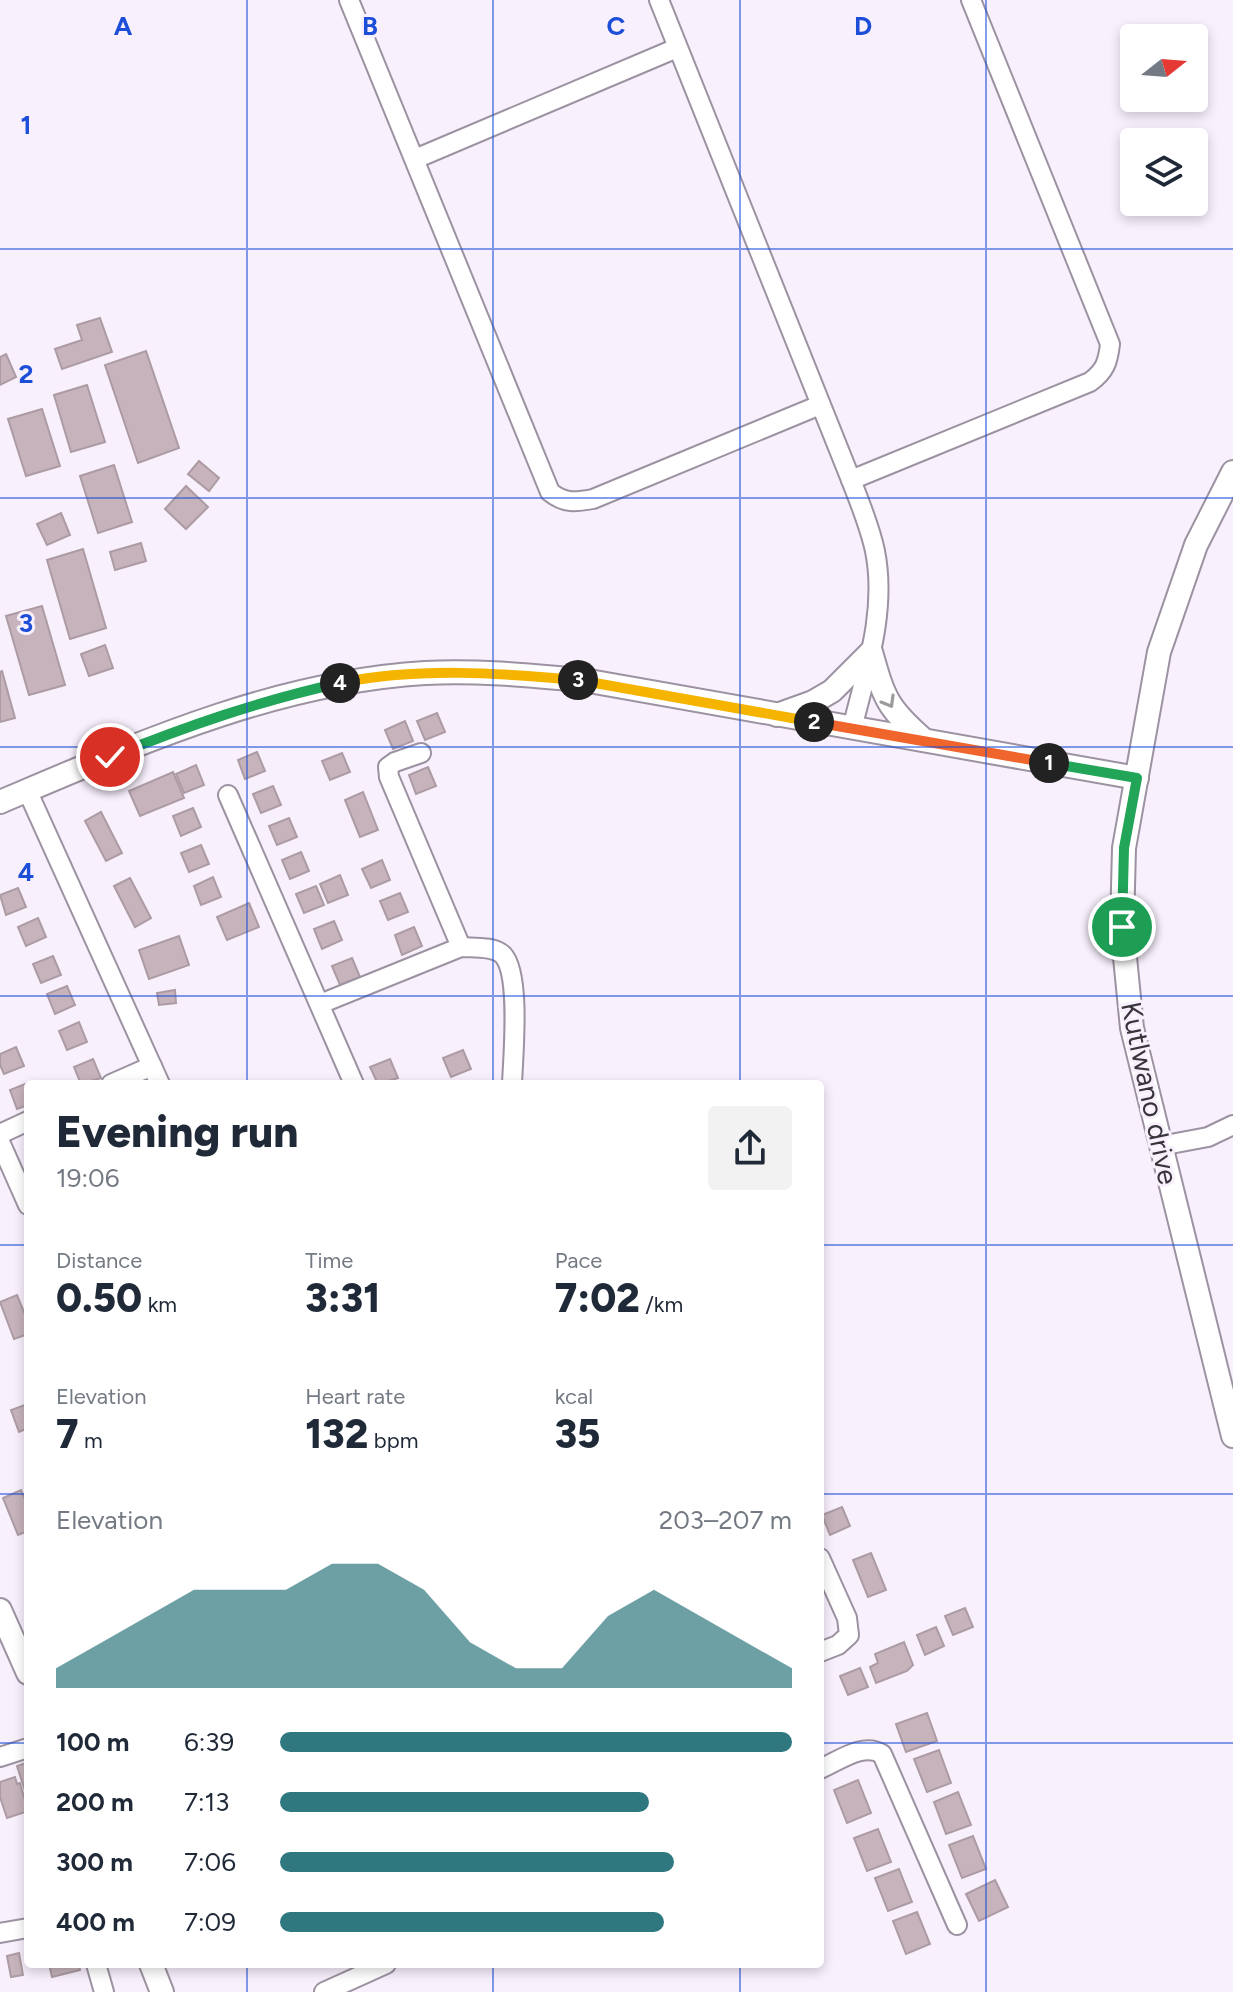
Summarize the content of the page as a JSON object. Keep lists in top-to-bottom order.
{
  "streets": {
    "street": ["Kutlwano drive"]
  },
  "north": "right",
  "page": {
    "pins": [
      "3",
      "4",
      "2",
      "1"
    ],
    "heading": ["Evening run", "19:06"],
    "stats": [
      ["Distance", "0.50 km"],
      ["Time", "3:31"],
      ["Pace", "7:02 /km"],
      ["Elevation", "7 m"],
      ["Heart rate", "132 bpm"],
      ["kcal", "35"]
    ],
    "chart": ["Elevation", "203–207 m"],
    "list": [
      {
        "name": "100 m",
        "note": "6:39"
      },
      {
        "name": "200 m",
        "note": "7:13"
      },
      {
        "name": "300 m",
        "note": "7:06"
      },
      {
        "name": "400 m",
        "note": "7:09"
      }
    ]
  },
  "grid": {
    "columns": [
      "A",
      "B",
      "C",
      "D"
    ],
    "rows": [
      "1",
      "2",
      "3",
      "4"
    ]
  }
}
